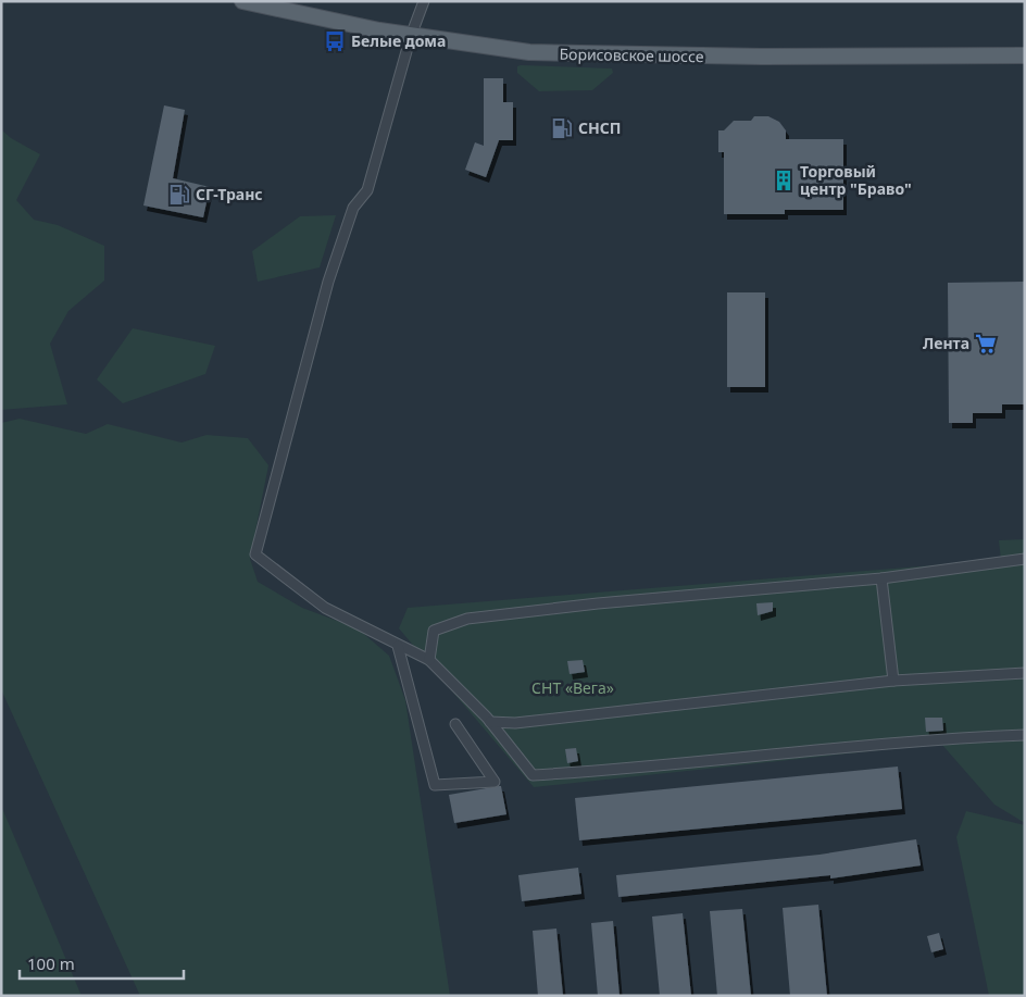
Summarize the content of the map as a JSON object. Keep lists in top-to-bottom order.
{
  "streets": {
    "main road": ["Борисовское шоссе"]
  },
  "parks": ["СНТ «Вега»"],
  "places": {
    "bus stop": ["Белые дома"],
    "fuel station": ["СНСП", "СГ-Транс"],
    "building": ["Торговый центр \"Браво\""],
    "supermarket": ["Лента"]
  },
  "scale_bar": "100 m"
}
